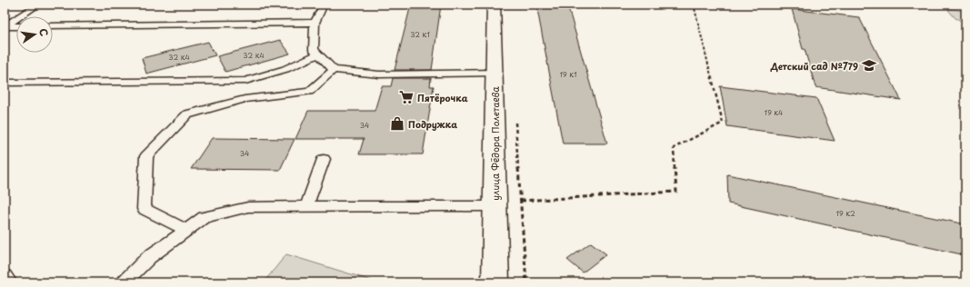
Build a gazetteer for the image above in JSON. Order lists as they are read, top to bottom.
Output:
{
  "streets": {
    "main road": ["улица Фёдора Полетаева"]
  },
  "places": {
    "school or university": ["Детский сад №779"],
    "supermarket": ["Пятёрочка"],
    "shop": ["Подружка"]
  },
  "house_numbers": [
    "32 к1",
    "32 к4",
    "32 к4",
    "19 к1",
    "19 к4",
    "34",
    "34",
    "19 к2"
  ],
  "north": "right"
}
